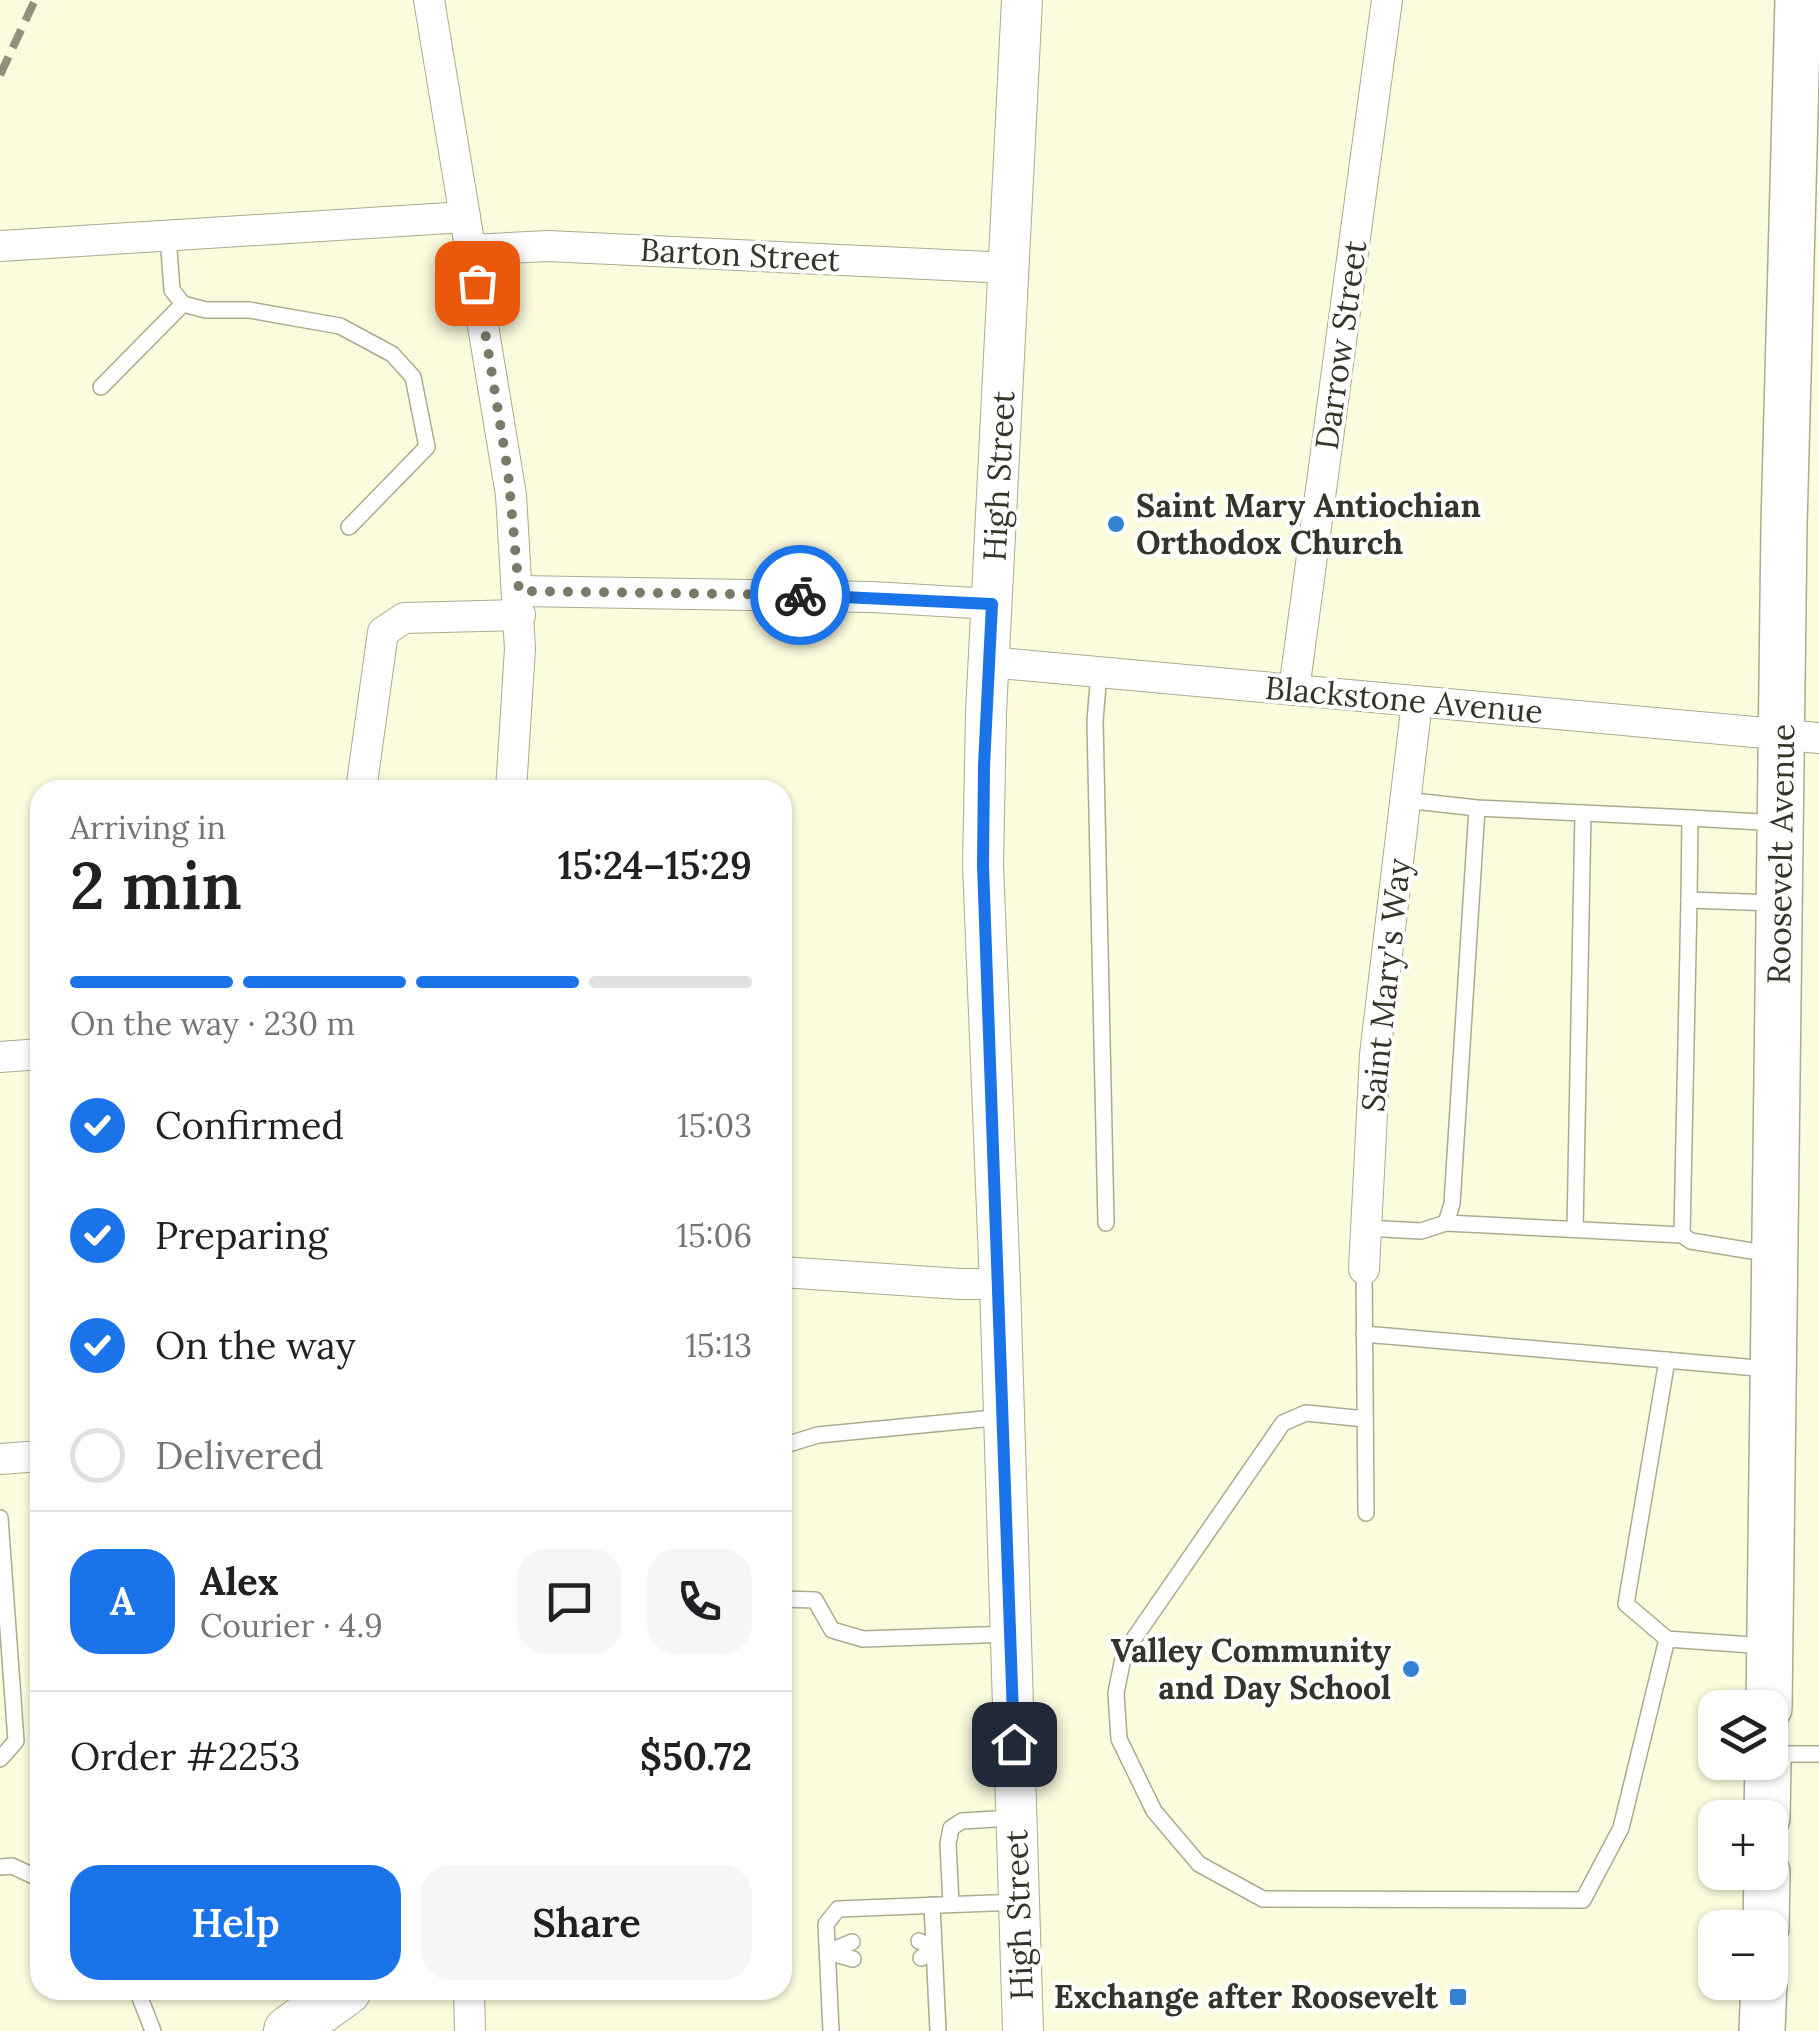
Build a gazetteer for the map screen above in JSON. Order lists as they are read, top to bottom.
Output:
{
  "streets": {
    "main road": ["Roosevelt Avenue"],
    "street": [
      "Barton Street",
      "Darrow Street",
      "High Street",
      "Blackstone Avenue",
      "Saint Mary's Way"
    ]
  },
  "crossings": [
    ["Barton Street", "High Street"],
    ["Darrow Street", "Blackstone Avenue"],
    ["High Street", "Blackstone Avenue"],
    ["Blackstone Avenue", "Roosevelt Avenue"],
    ["Blackstone Avenue", "Saint Mary's Way"]
  ],
  "places": {
    "other": ["Saint Mary Antiochian Orthodox Church", "Valley Community and Day School"],
    "transit": ["Exchange after Roosevelt"]
  },
  "page": {
    "heading": ["2 min", "Arriving in", "15:24–15:29"],
    "panel": [
      "Alex",
      "Courier · 4.9",
      "Order #2253",
      "$50.72"
    ],
    "bar": "On the way · 230 m",
    "list": [
      ["Confirmed", "15:03"],
      ["Preparing", "15:06"],
      ["On the way", "15:13"],
      "Delivered"
    ],
    "round": "A",
    "map_buttons": ["+", "−"],
    "buttons": ["Help", "Share"]
  }
}
